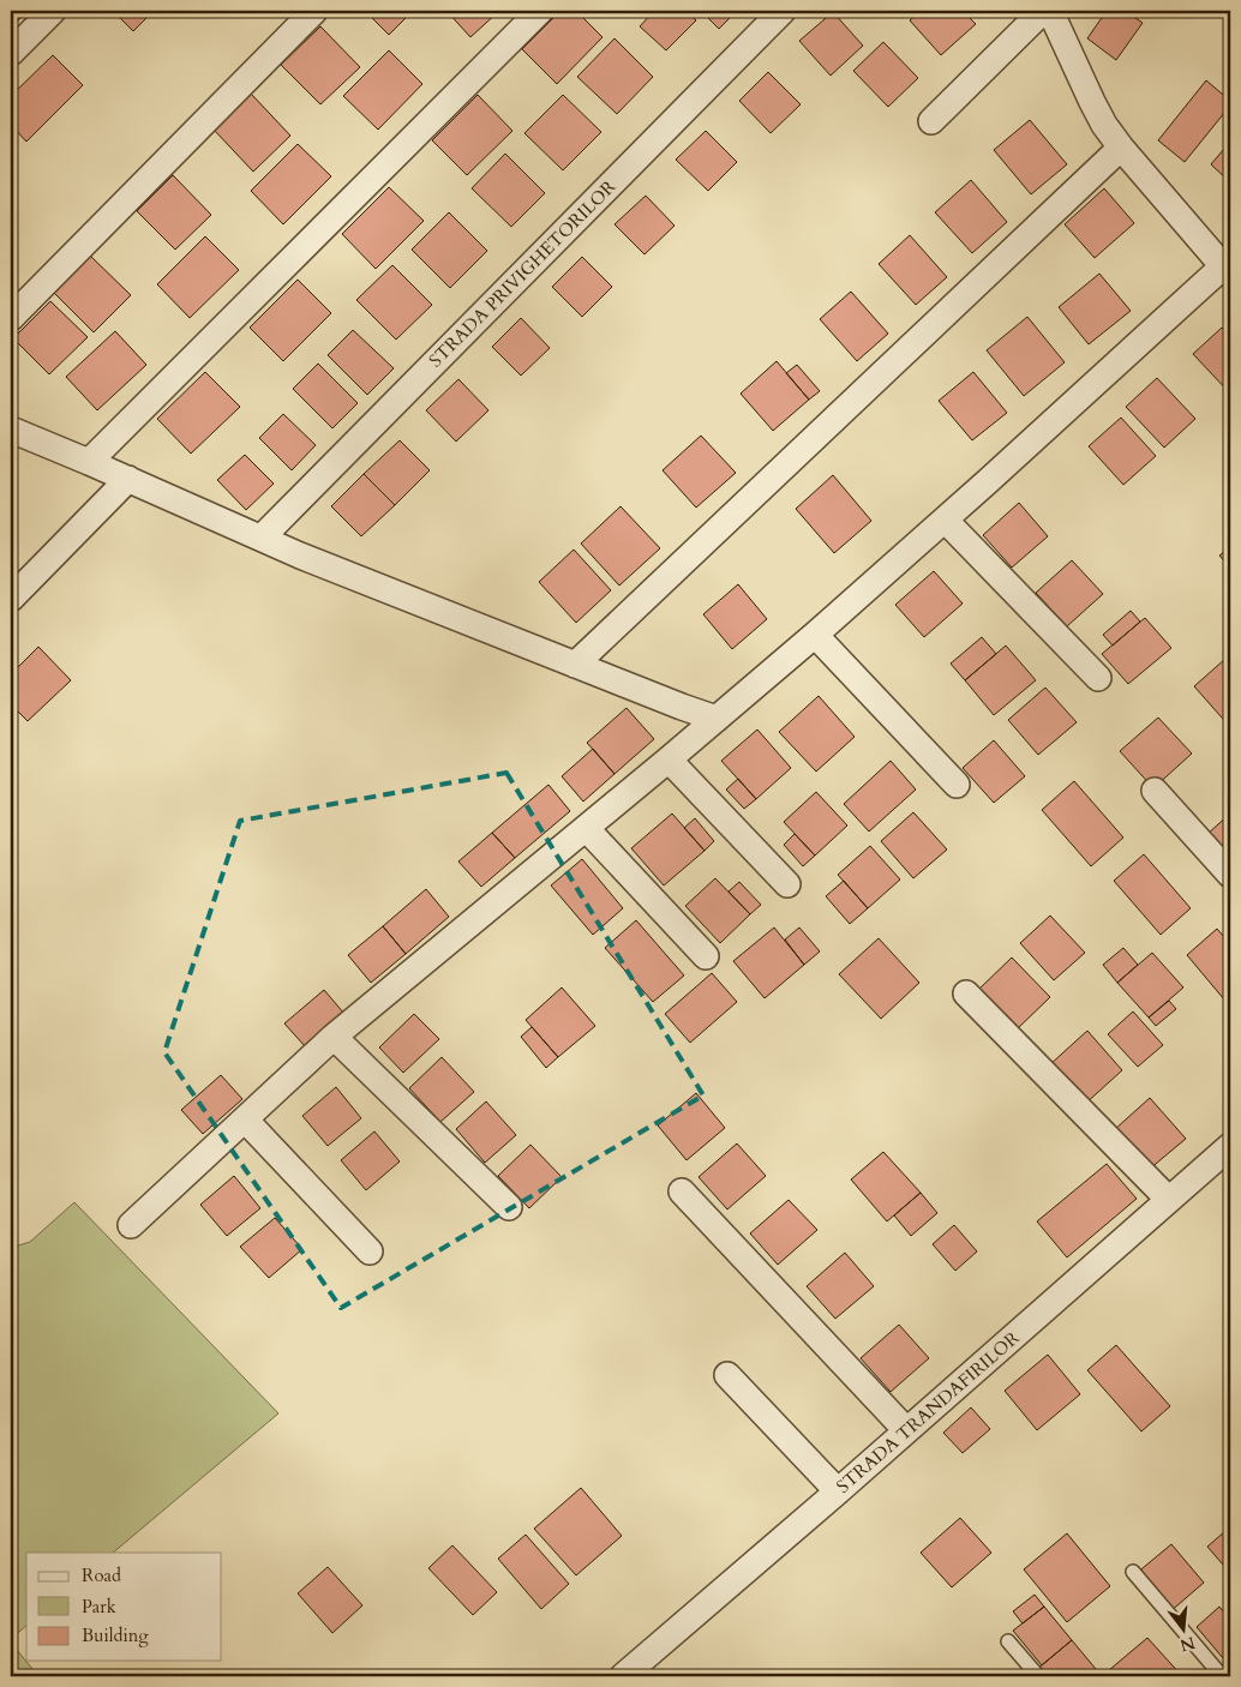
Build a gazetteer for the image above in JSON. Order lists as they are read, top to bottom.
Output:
{
  "streets": {
    "street": ["STRADA PRIVIGHETORILOR", "STRADA TRANDAFIRILOR"]
  },
  "legend": ["Road", "Park", "Building"],
  "north": "bottom"
}
